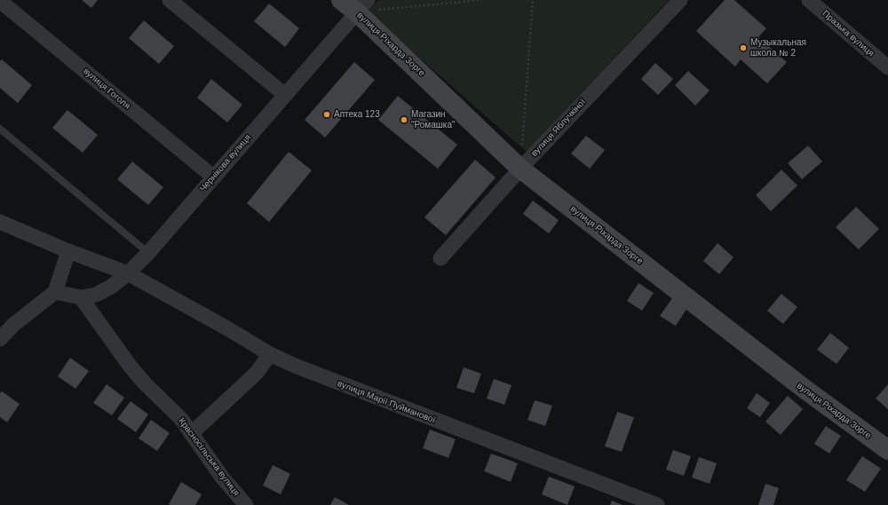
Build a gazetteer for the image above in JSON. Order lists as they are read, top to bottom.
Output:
{
  "streets": {
    "street": [
      "Празька вулиця",
      "вулиця Ріхарда Зорге",
      "вулиця Гоголя",
      "вулиця Яблучкіної",
      "Чернікова вулиця",
      "вулиця Марії Пуйманової",
      "Красносільська вулиця"
    ]
  },
  "crossings": [
    ["вулиця Ріхарда Зорге", "вулиця Яблучкіної"],
    ["вулиця Ріхарда Зорге", "Чернікова вулиця"],
    ["вулиця Гоголя", "Чернікова вулиця"],
    ["Чернікова вулиця", "вулиця Марії Пуйманової"],
    ["Чернікова вулиця", "Красносільська вулиця"]
  ],
  "places": ["Музыкальная школа № 2", "Аптека 123", "Магазин \"Ромашка\""]
}
